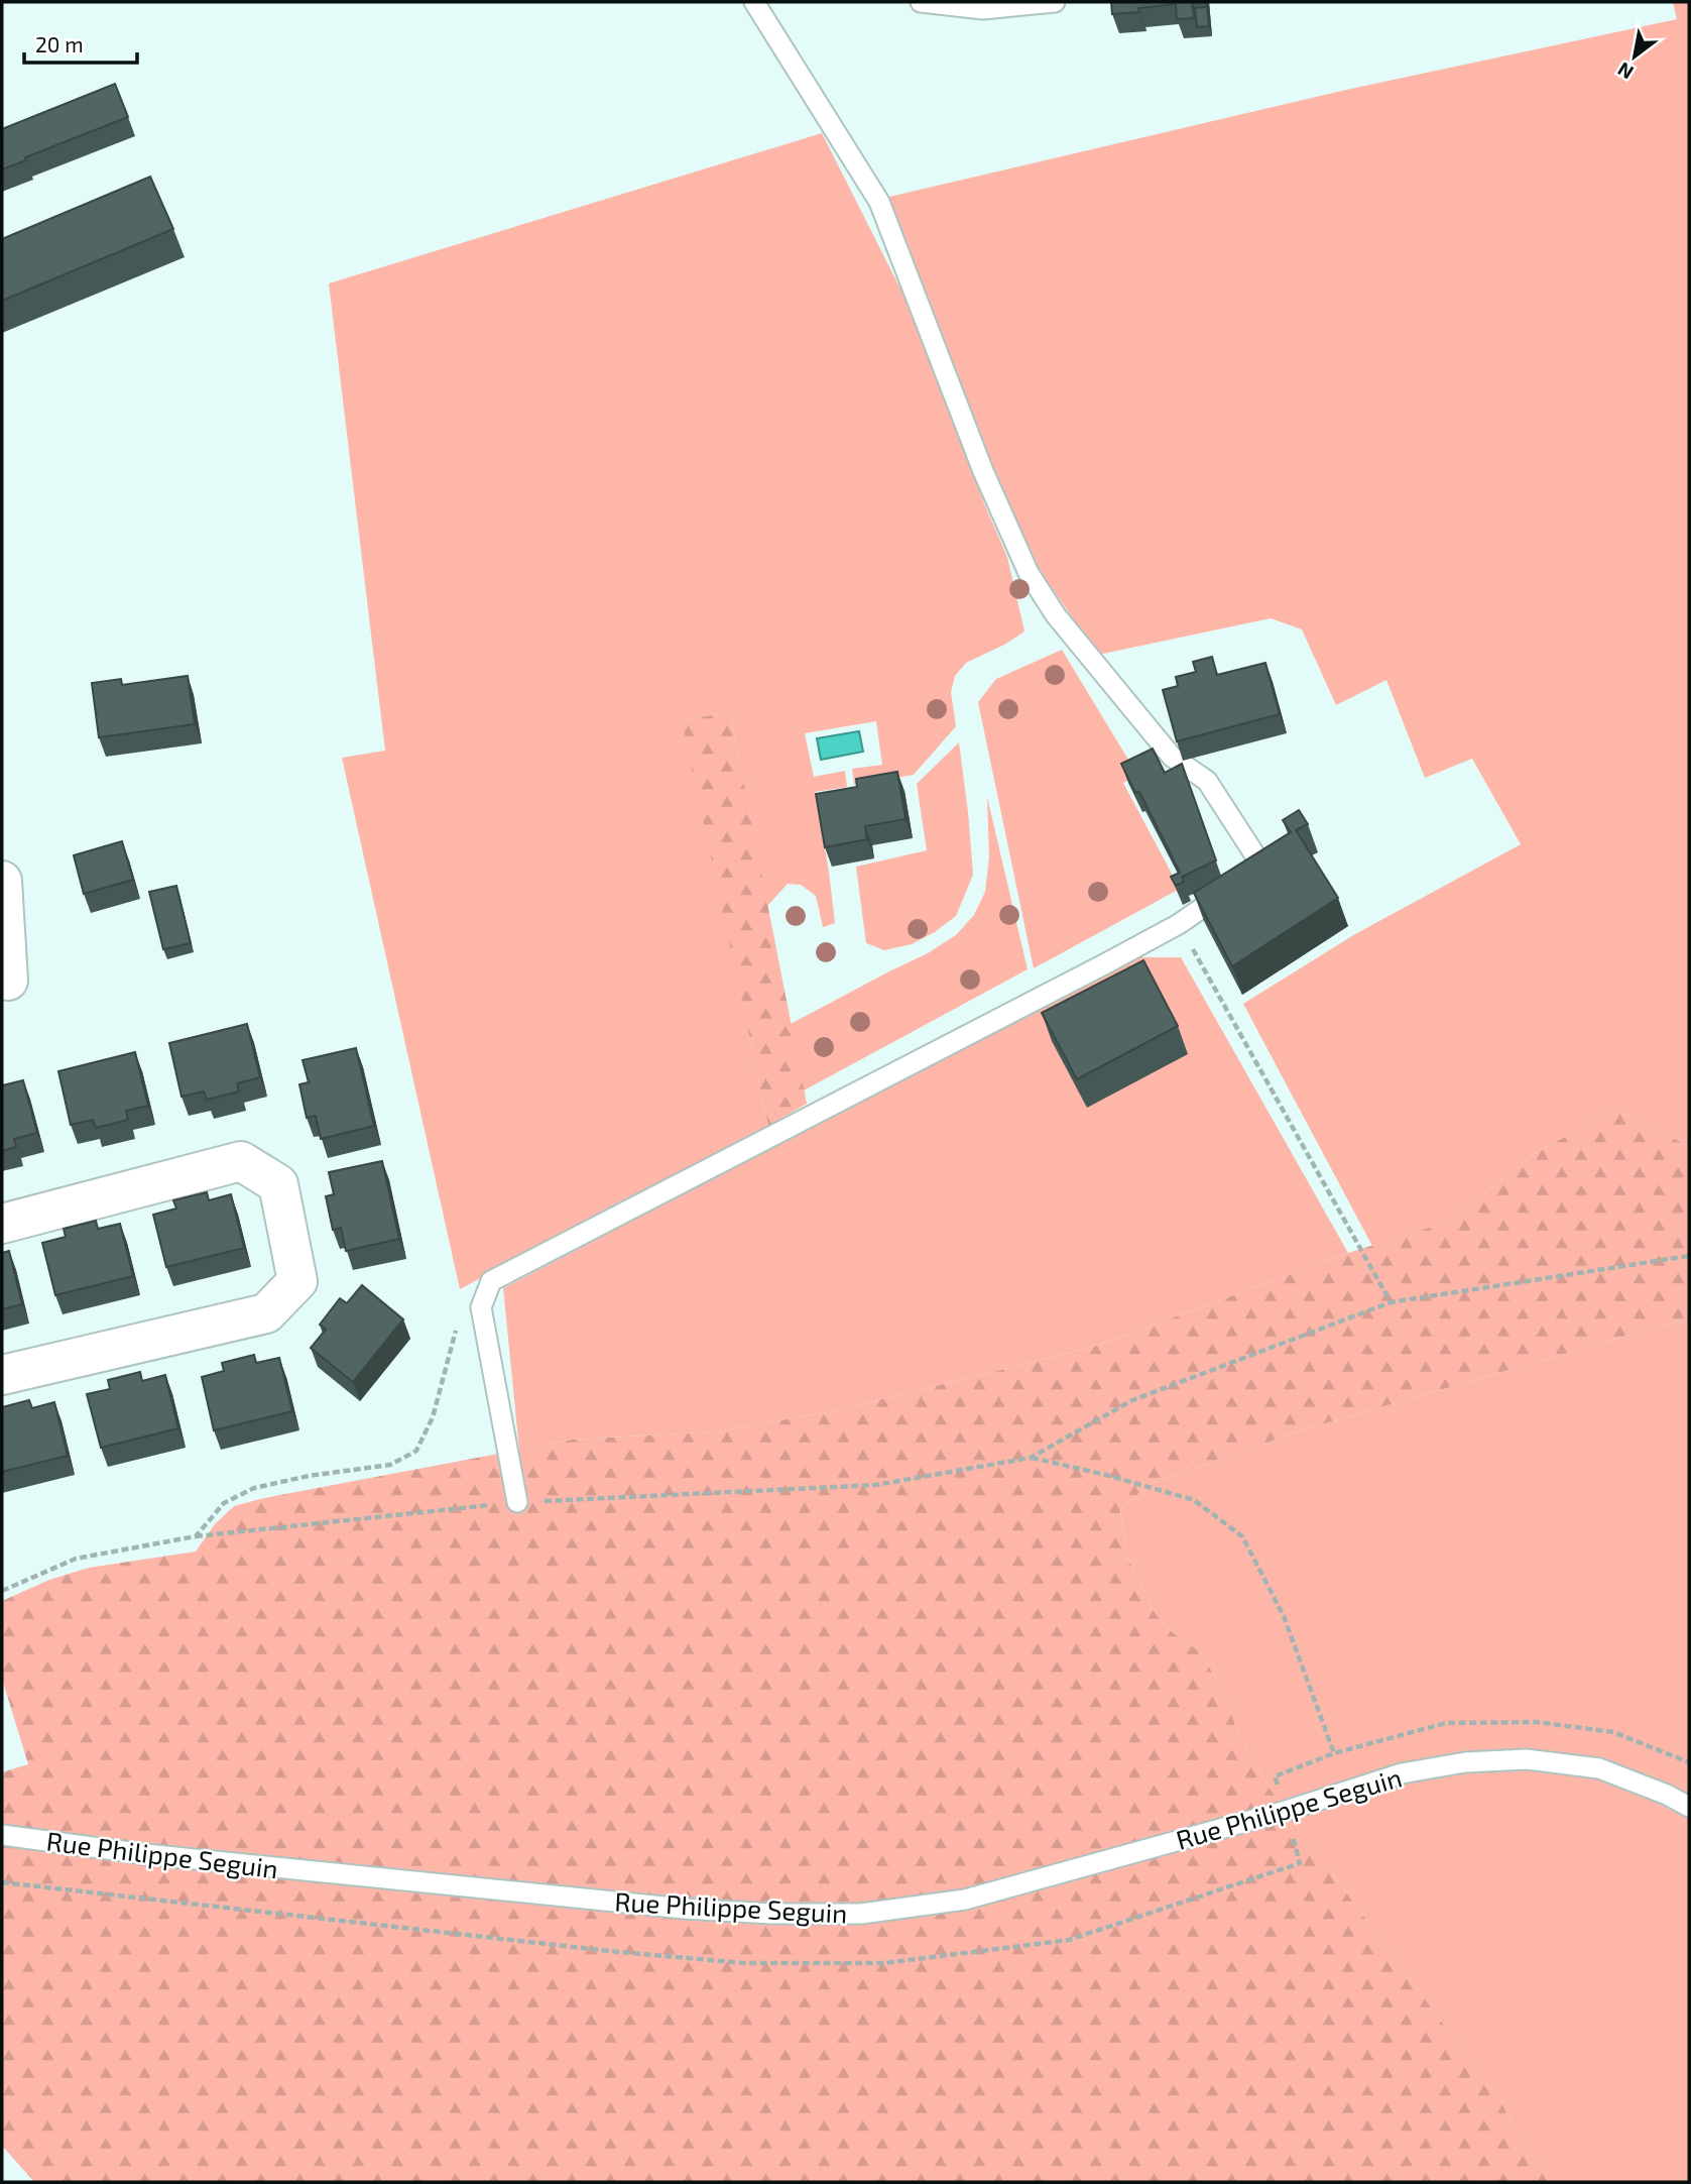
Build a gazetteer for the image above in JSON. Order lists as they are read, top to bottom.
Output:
{
  "streets": {
    "lane": ["Rue Philippe Seguin"]
  },
  "scale_bar": "20 m",
  "north": "bottom left"
}
